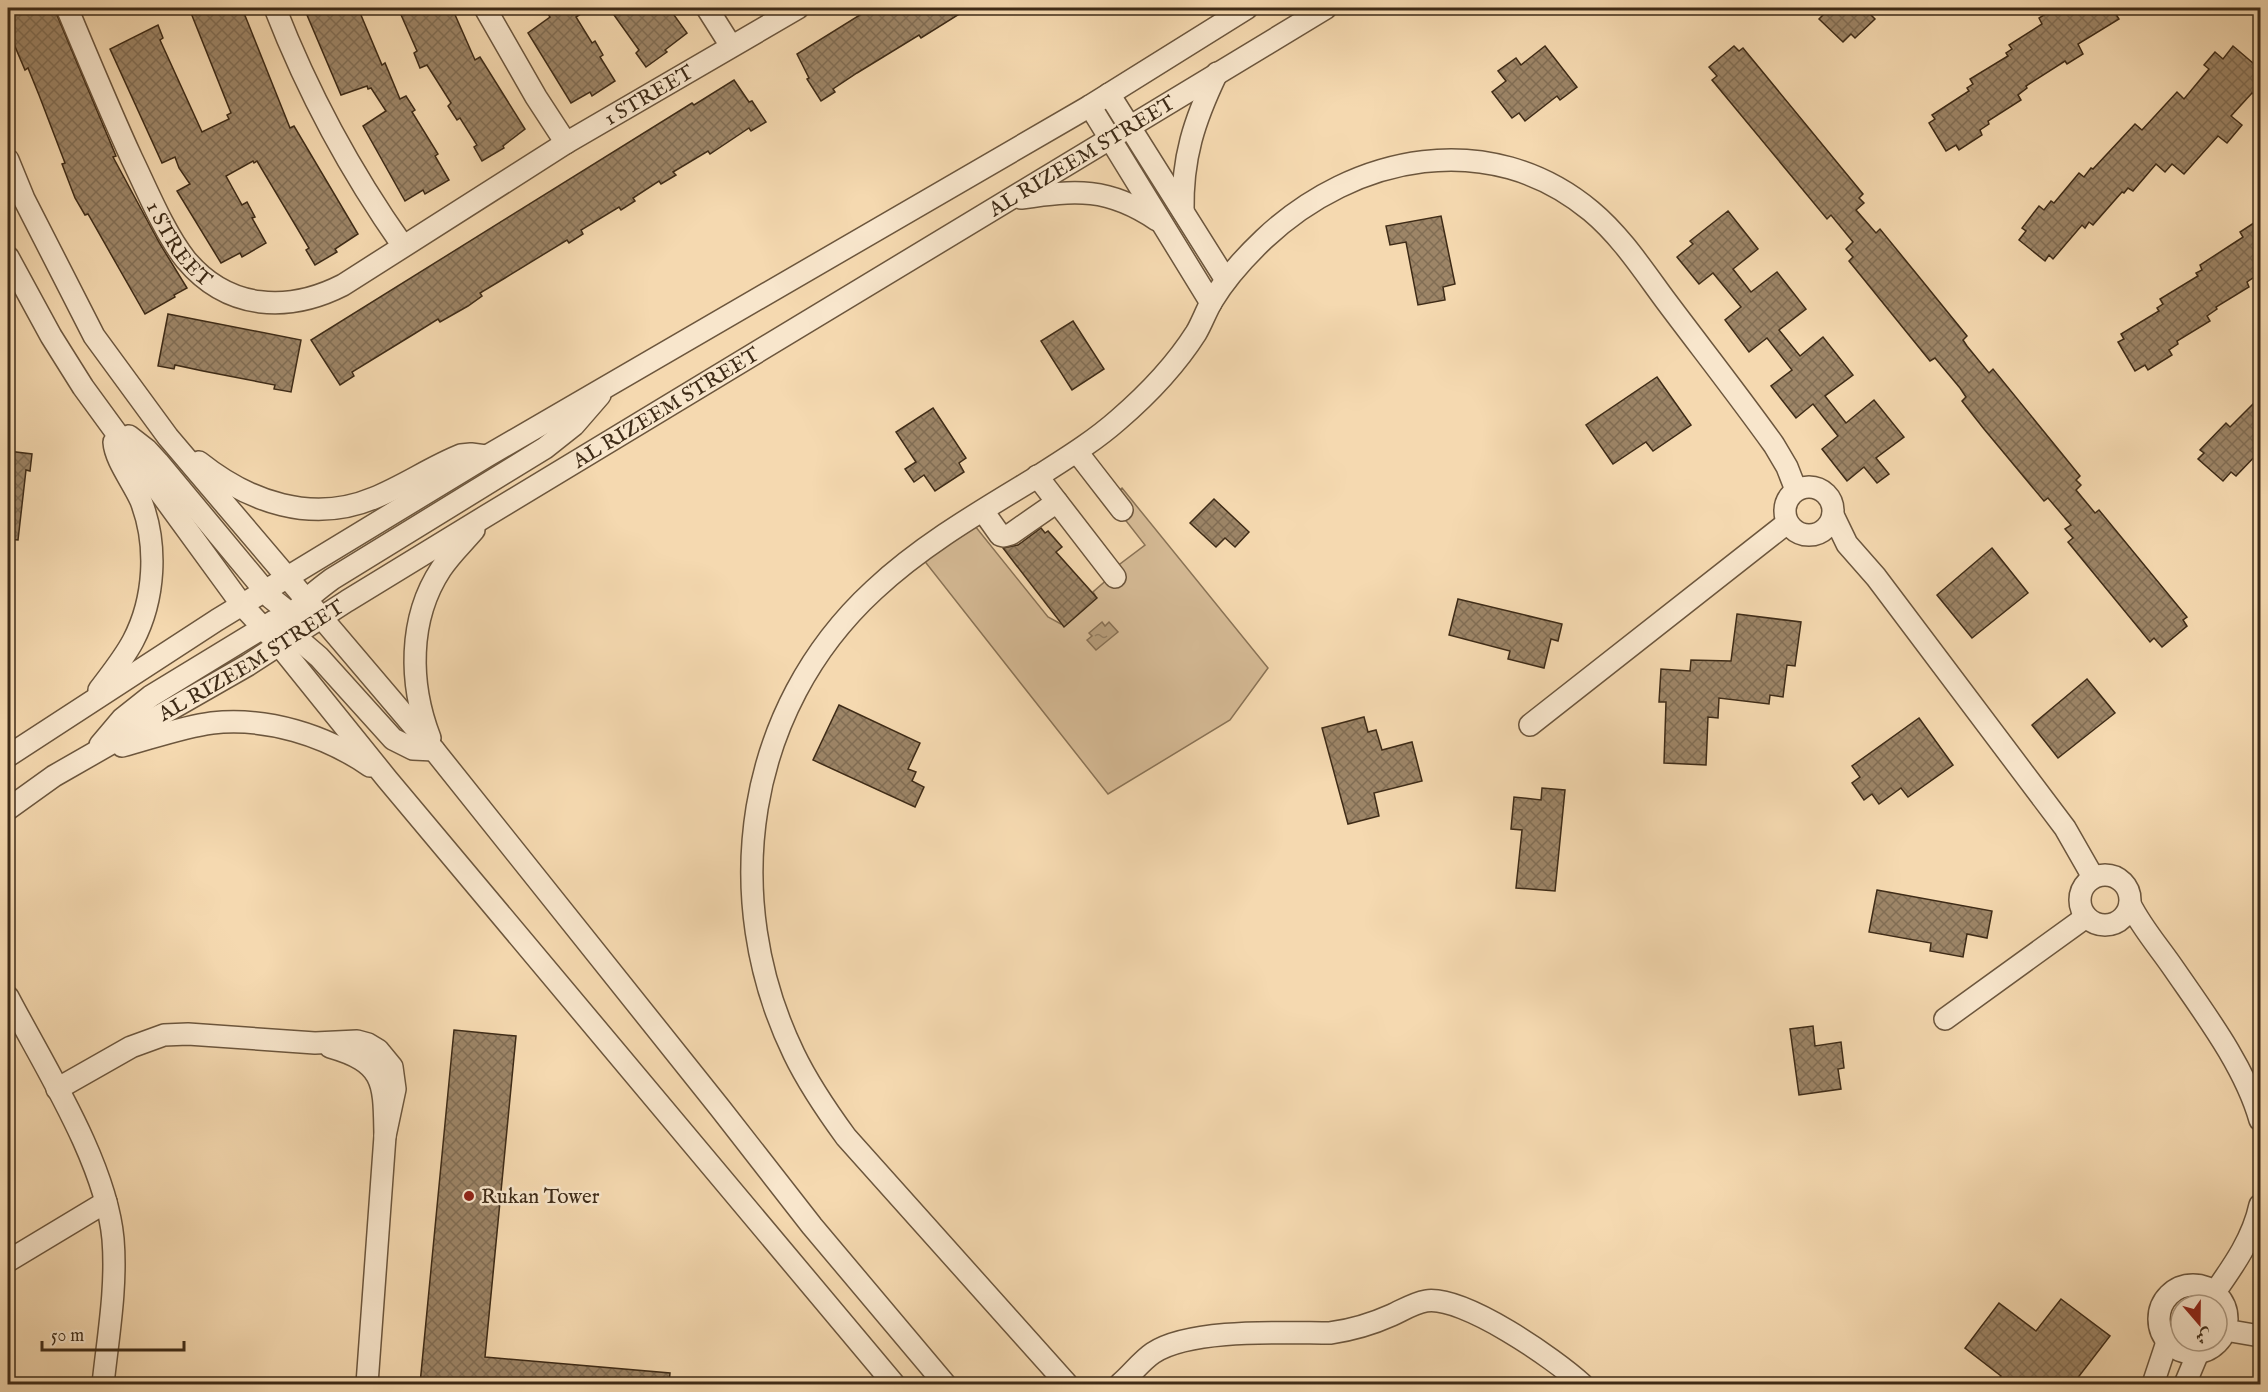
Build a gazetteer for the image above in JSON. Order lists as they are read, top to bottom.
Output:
{
  "streets": {
    "street": ["1 STREET", "AL RIZEEM STREET"]
  },
  "places": ["Rukan Tower"],
  "scale_bar": "50 m",
  "north": "bottom"
}
